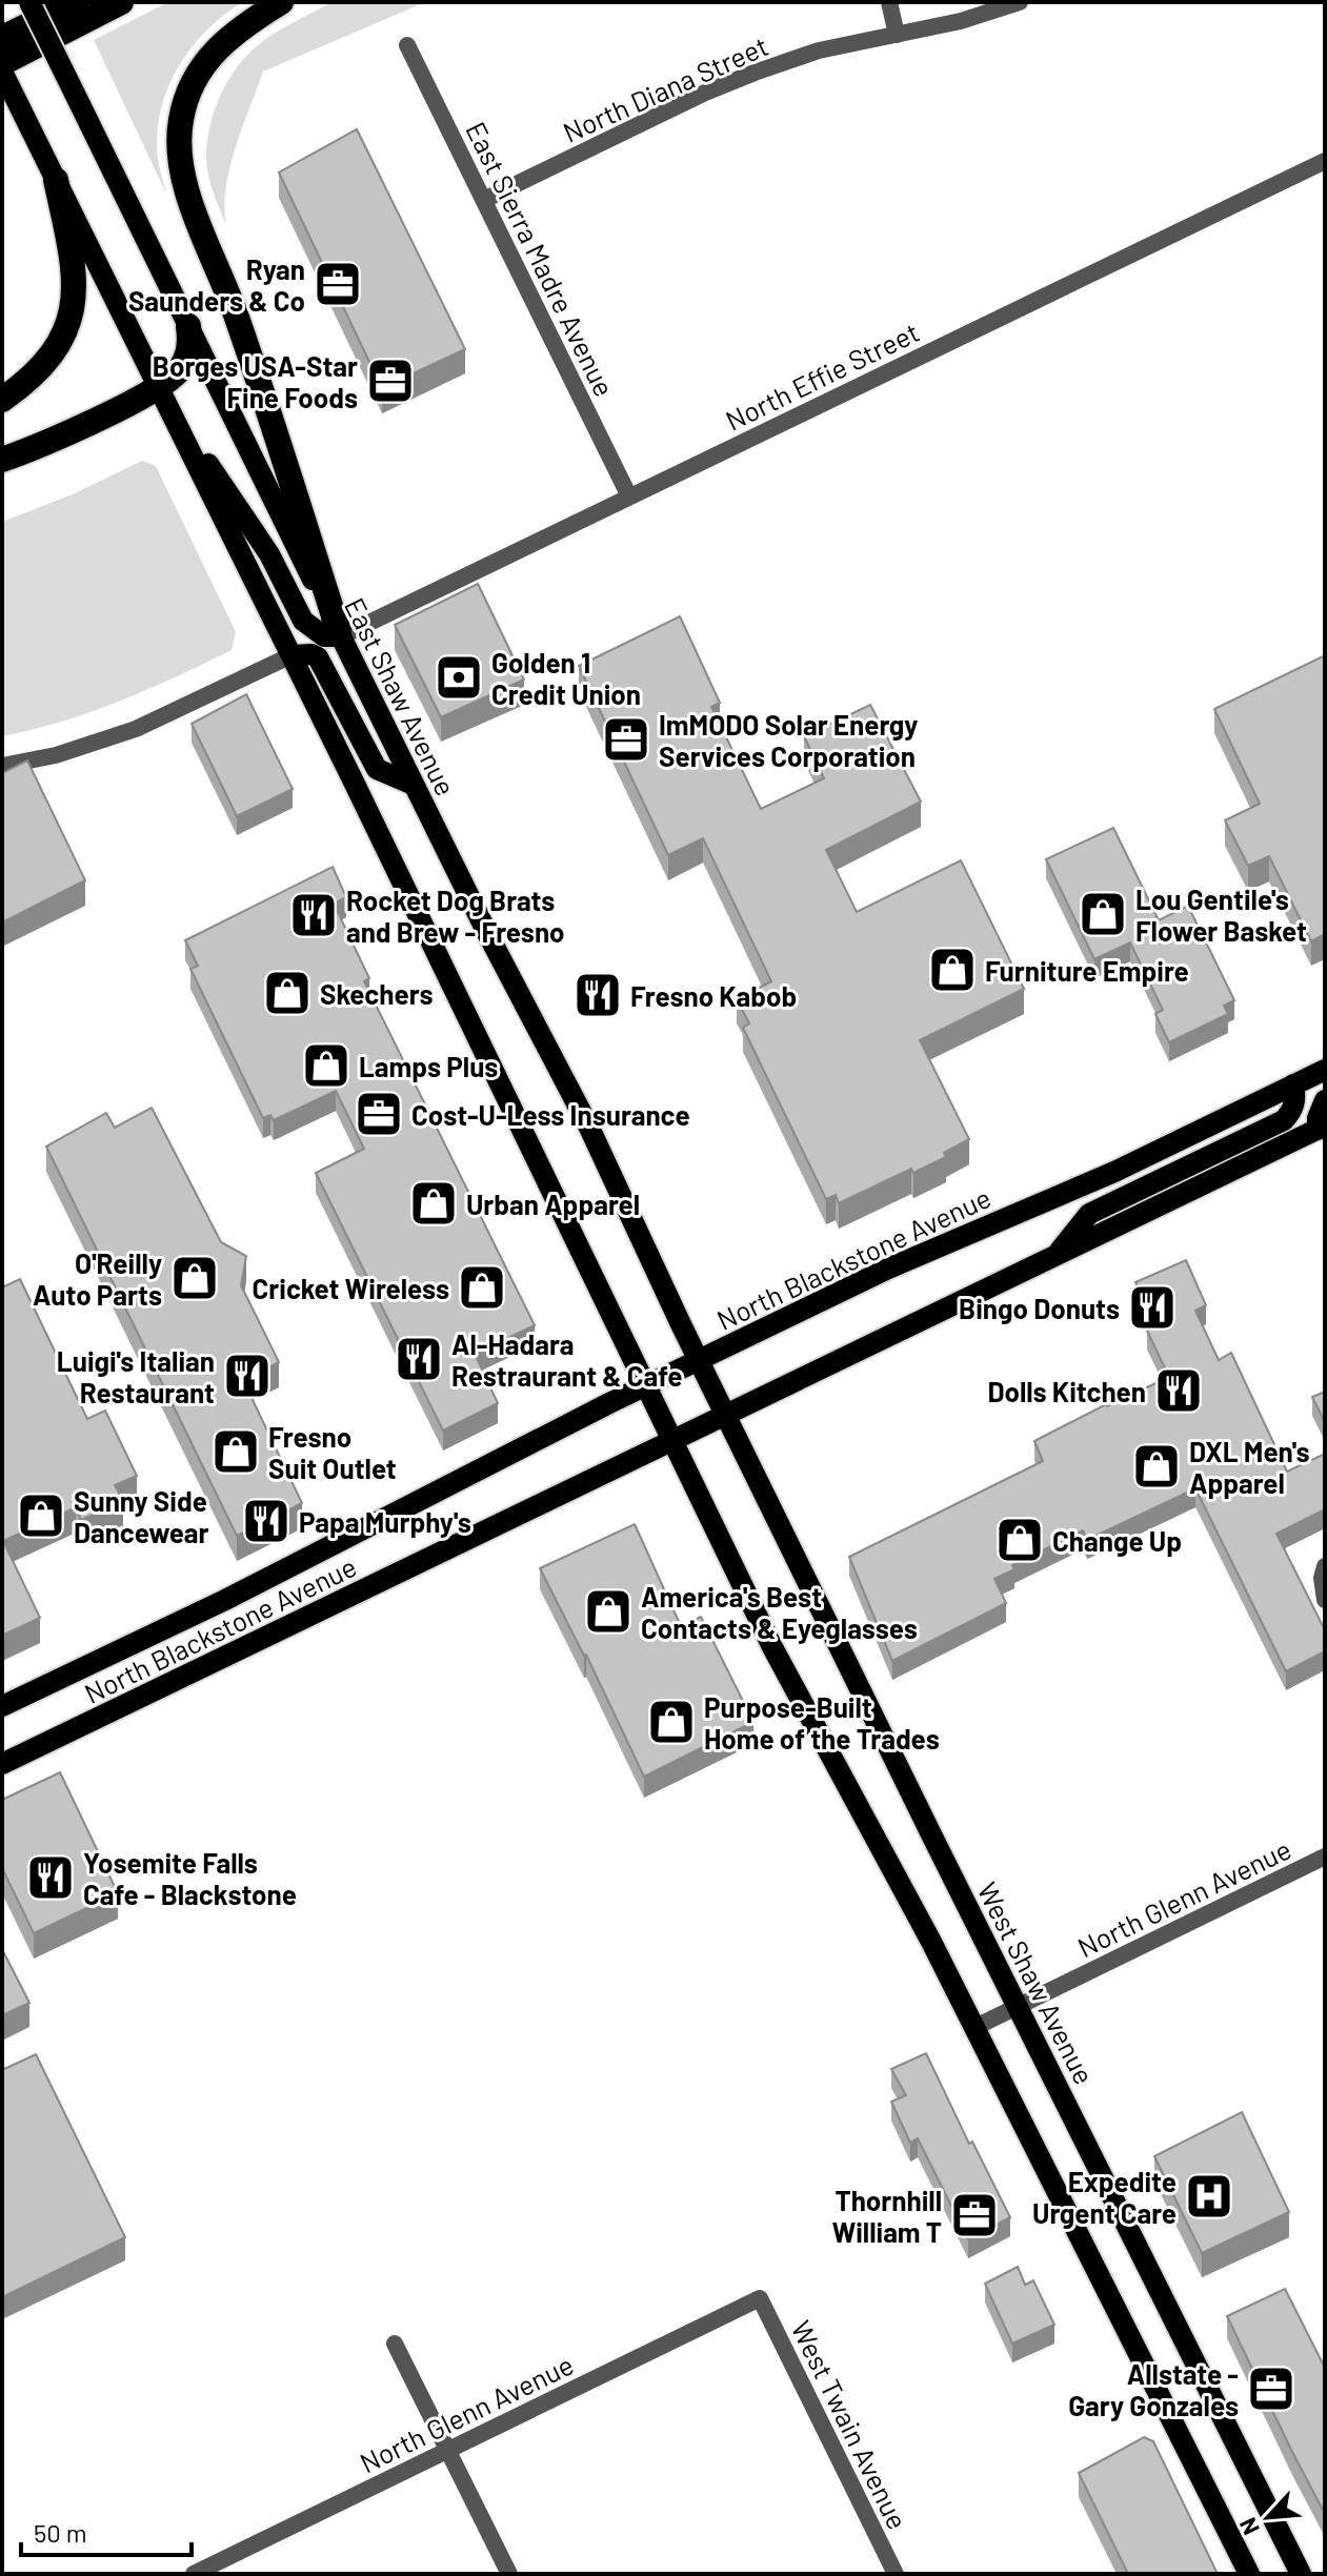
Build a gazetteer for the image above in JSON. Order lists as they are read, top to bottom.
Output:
{
  "streets": {
    "main road": ["East Shaw Avenue", "North Blackstone Avenue", "West Shaw Avenue"],
    "street": [
      "North Diana Street",
      "East Sierra Madre Avenue",
      "North Effie Street",
      "North Glenn Avenue",
      "West Twain Avenue"
    ]
  },
  "crossings": [
    ["North Diana Street", "East Sierra Madre Avenue"],
    ["East Sierra Madre Avenue", "North Effie Street"],
    ["North Effie Street", "East Shaw Avenue"],
    ["East Shaw Avenue", "North Blackstone Avenue"],
    ["East Shaw Avenue", "West Shaw Avenue"],
    ["North Blackstone Avenue", "West Shaw Avenue"],
    ["North Glenn Avenue", "West Shaw Avenue"],
    ["North Glenn Avenue", "West Twain Avenue"]
  ],
  "places": {
    "office": [
      "Ryan Saunders & Co",
      "Borges USA-Star Fine Foods",
      "ImMODO Solar Energy Services Corporation",
      "Cost-U-Less Insurance",
      "Thornhill William T",
      "Allstate - Gary Gonzales"
    ],
    "bank": ["Golden 1 Credit Union"],
    "shop": [
      "Lou Gentile's Flower Basket",
      "Furniture Empire",
      "Skechers",
      "Lamps Plus",
      "Urban Apparel",
      "O'Reilly Auto Parts",
      "Cricket Wireless",
      "Fresno Suit Outlet",
      "DXL Men's Apparel",
      "Sunny Side Dancewear",
      "Change Up",
      "America's Best Contacts & Eyeglasses",
      "Purpose-Built Home of the Trades"
    ],
    "restaurant": [
      "Rocket Dog Brats and Brew - Fresno",
      "Fresno Kabob",
      "Bingo Donuts",
      "Al-Hadara Restraurant & Cafe",
      "Luigi's Italian Restaurant",
      "Dolls Kitchen",
      "Papa Murphy's",
      "Yosemite Falls Cafe - Blackstone"
    ],
    "hospital": ["Expedite Urgent Care"]
  },
  "scale_bar": "50 m",
  "north": "bottom left"
}
